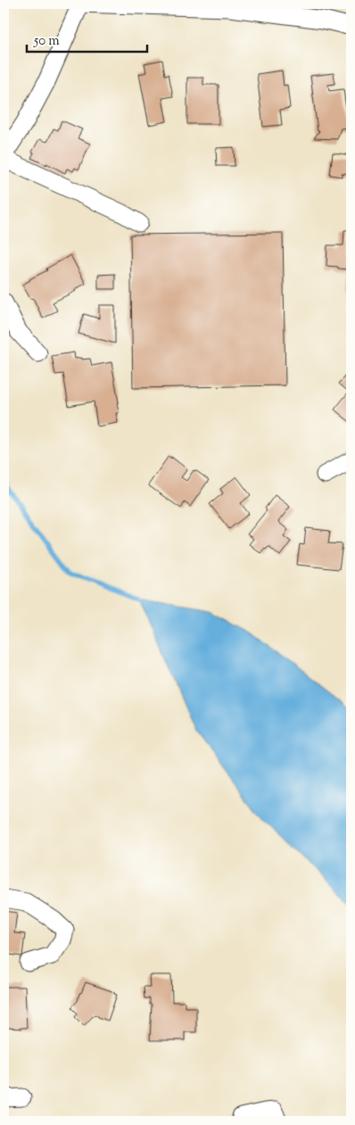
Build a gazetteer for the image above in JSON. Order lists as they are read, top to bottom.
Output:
{
  "scale_bar": "50 m"
}
